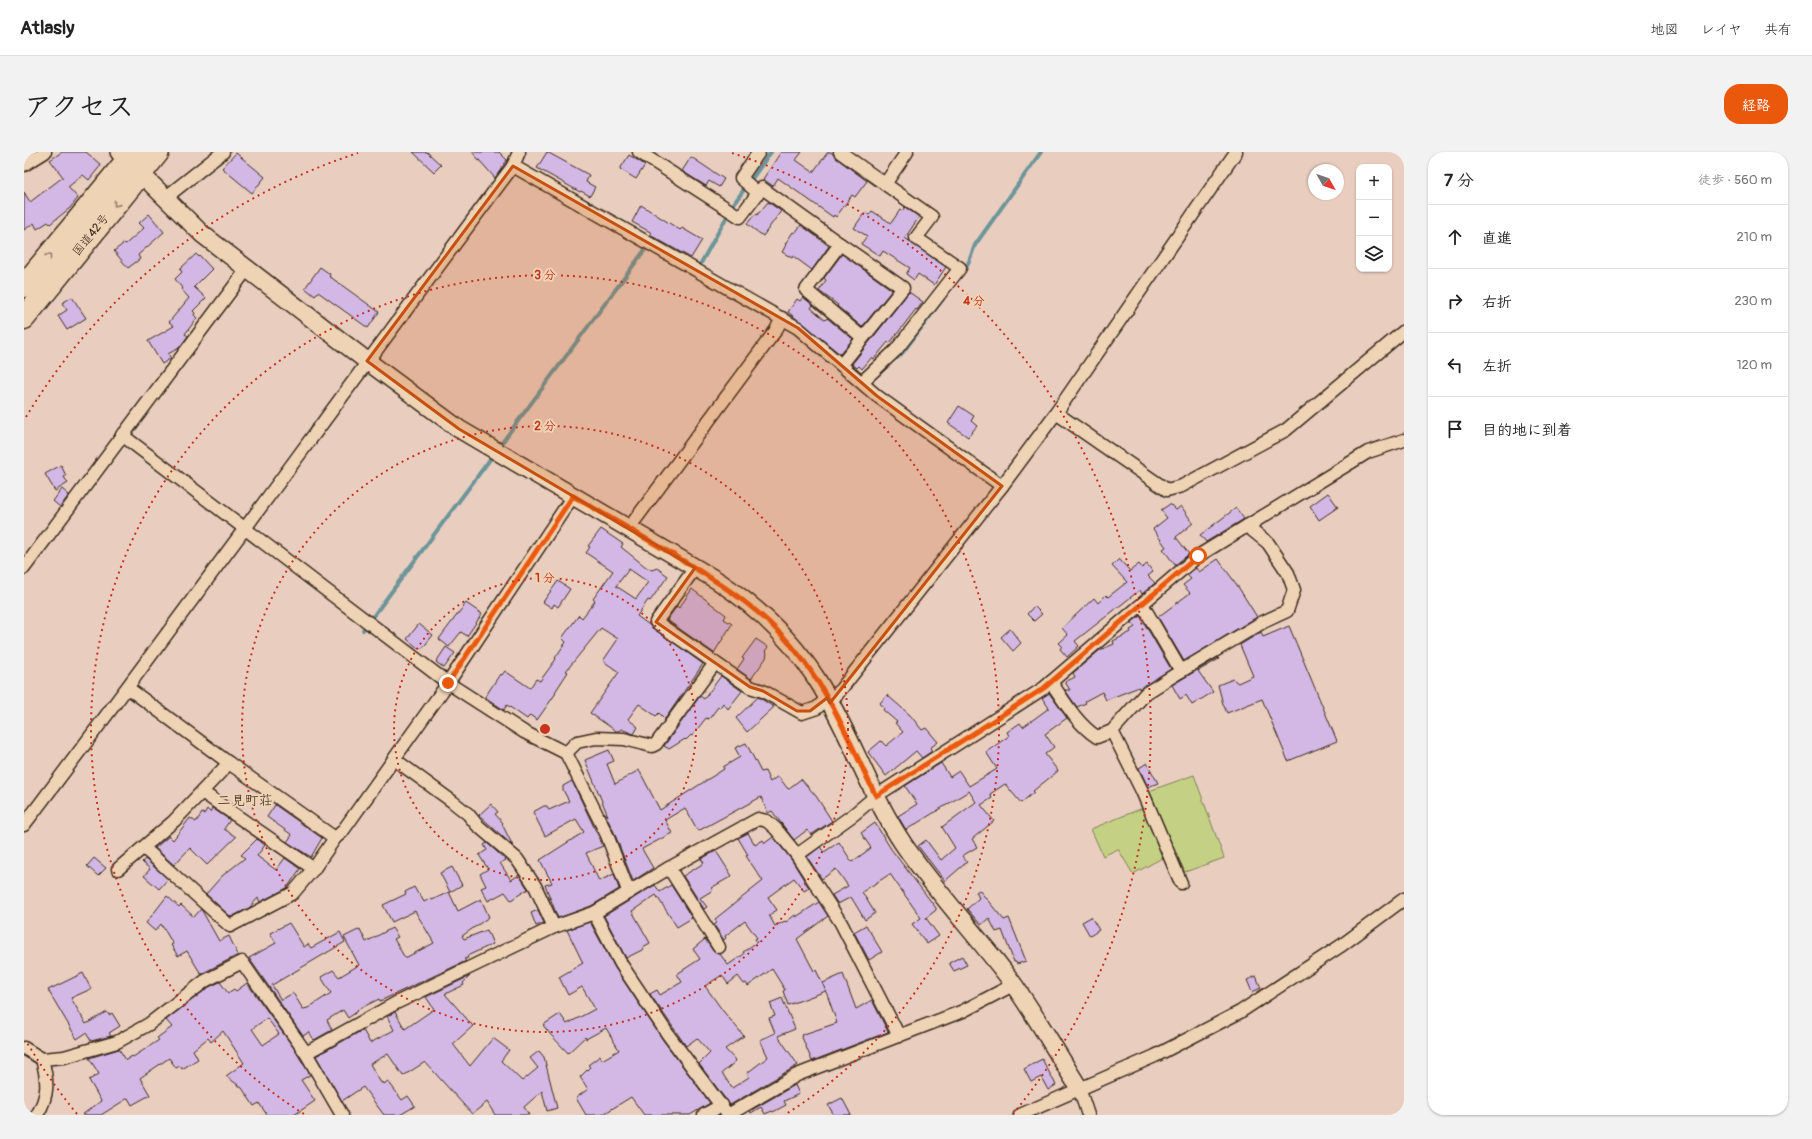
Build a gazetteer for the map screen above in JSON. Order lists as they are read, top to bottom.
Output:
{
  "streets": {
    "highway": ["国道42号"]
  },
  "districts": ["二見町荘"],
  "north": "bottom right",
  "page": {
    "header": "Atlasly",
    "nav": ["地図", "レイヤ", "共有"],
    "title": "アクセス",
    "buttons": "経路",
    "heading": ["7 分", "徒歩 · 560 m"],
    "map_buttons": ["+", "−"],
    "list": [
      ["直進", "210 m"],
      ["右折", "230 m"],
      ["左折", "120 m"],
      "目的地に到着"
    ]
  },
  "rings": [
    "3 分",
    "4 分",
    "2 分",
    "1 分"
  ]
}
